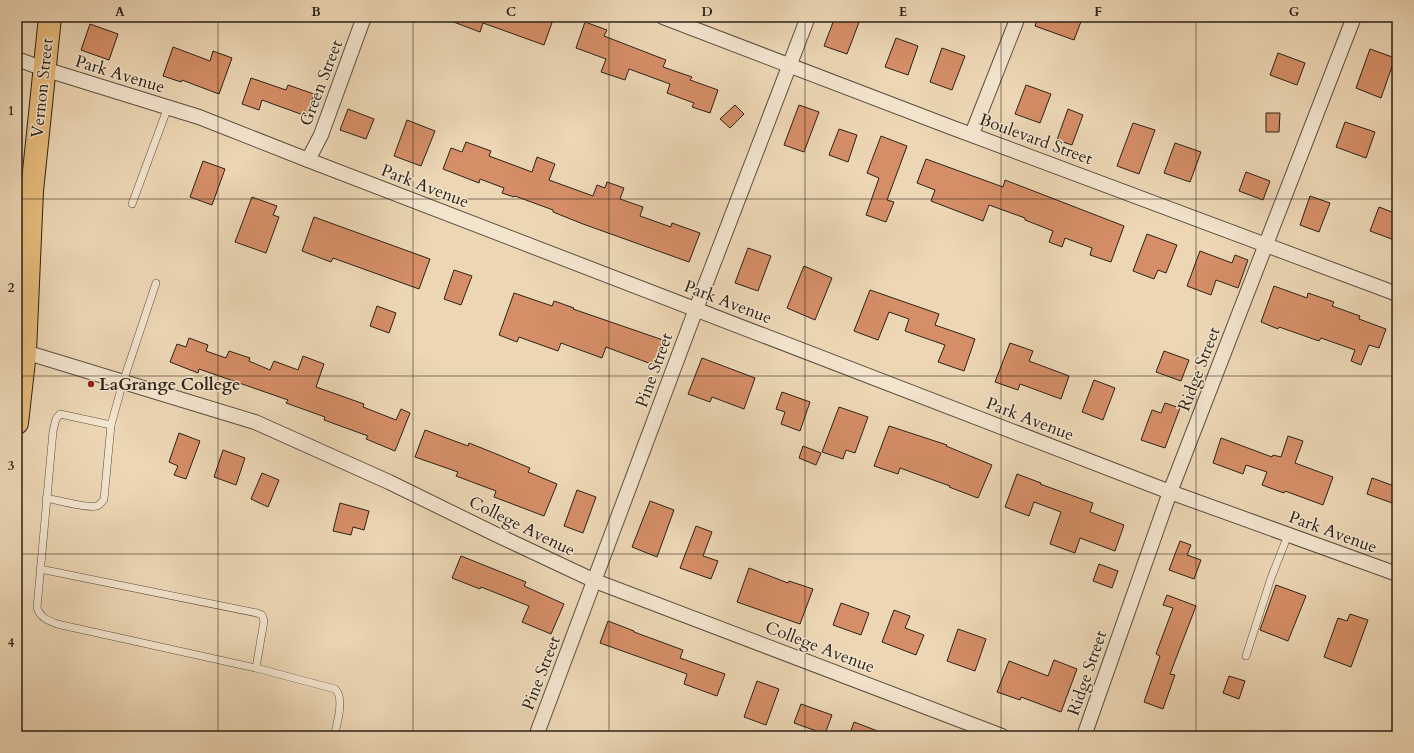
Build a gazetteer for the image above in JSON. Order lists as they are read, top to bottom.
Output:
{
  "streets": {
    "main road": ["Vernon Street"],
    "street": [
      "Park Avenue",
      "Green Street",
      "Boulevard Street",
      "Ridge Street",
      "Pine Street",
      "College Avenue"
    ]
  },
  "crossings": [
    ["Park Avenue", "Green Street"],
    ["Park Avenue", "Vernon Street"],
    ["Park Avenue", "Ridge Street"],
    ["Park Avenue", "Pine Street"],
    ["Vernon Street", "College Avenue"],
    ["Boulevard Street", "Ridge Street"],
    ["Boulevard Street", "Pine Street"],
    ["Pine Street", "College Avenue"]
  ],
  "places": ["LaGrange College"],
  "grid": {
    "columns": [
      "A",
      "B",
      "C",
      "D",
      "E",
      "F",
      "G"
    ],
    "rows": [
      "1",
      "2",
      "3",
      "4"
    ]
  }
}
